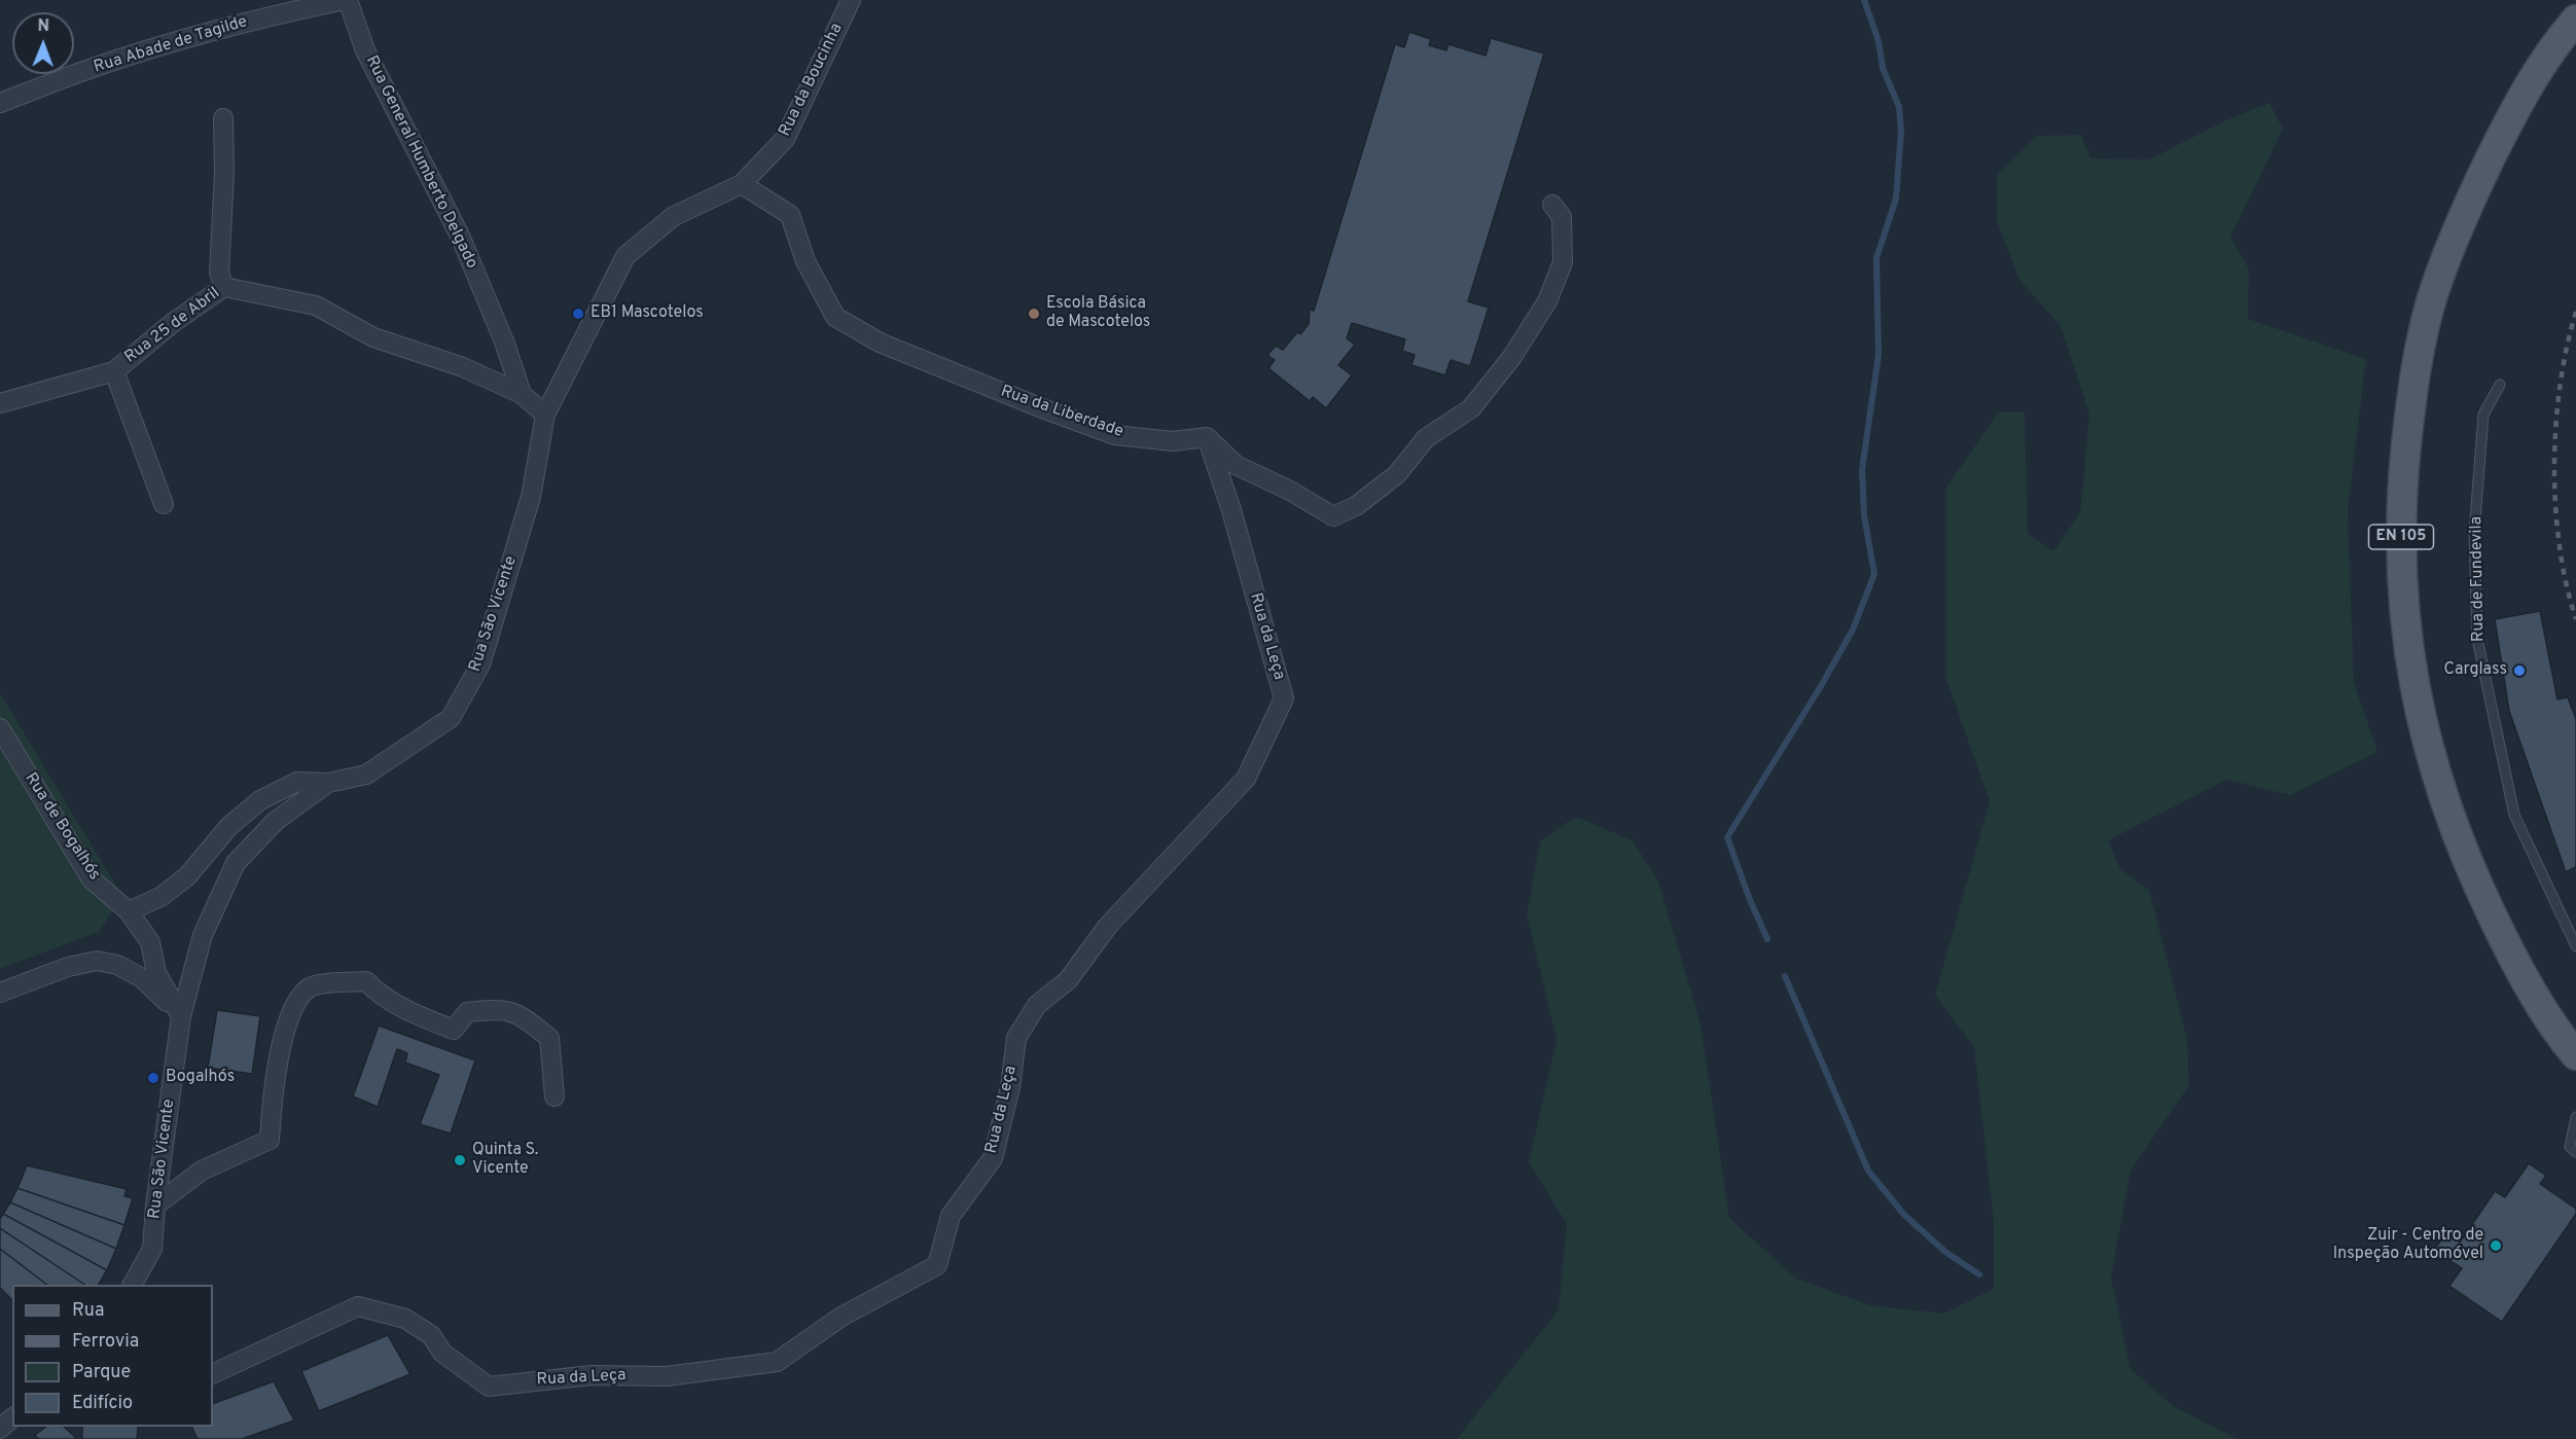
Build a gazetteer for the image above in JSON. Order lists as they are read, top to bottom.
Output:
{
  "streets": {
    "main road": ["EN 105"],
    "street": [
      "Rua Abade de Tagilde",
      "Rua da Boucinha",
      "Rua General Humberto Delgado",
      "Rua 25 de Abril",
      "Rua da Liberdade",
      "Rua São Vicente",
      "Rua da Leça",
      "Rua de Bogalhós"
    ],
    "lane": ["Rua de Fundevila"]
  },
  "crossings": [
    ["Rua Abade de Tagilde", "Rua General Humberto Delgado"],
    ["Rua da Boucinha", "Rua da Liberdade"],
    ["Rua da Boucinha", "Rua São Vicente"],
    ["Rua General Humberto Delgado", "Rua 25 de Abril"],
    ["Rua 25 de Abril", "Rua São Vicente"],
    ["Rua da Liberdade", "Rua São Vicente"],
    ["Rua da Liberdade", "Rua da Leça"],
    ["Rua São Vicente", "Rua de Bogalhós"]
  ],
  "places": [
    "EB1 Mascotelos",
    "Escola Básica de Mascotelos",
    "Carglass",
    "Bogalhós",
    "Quinta S. Vicente",
    "Zuir - Centro de Inspeção Automóvel"
  ],
  "legend": [
    "Rua",
    "Ferrovia",
    "Parque",
    "Edifício"
  ],
  "north": "top"
}
